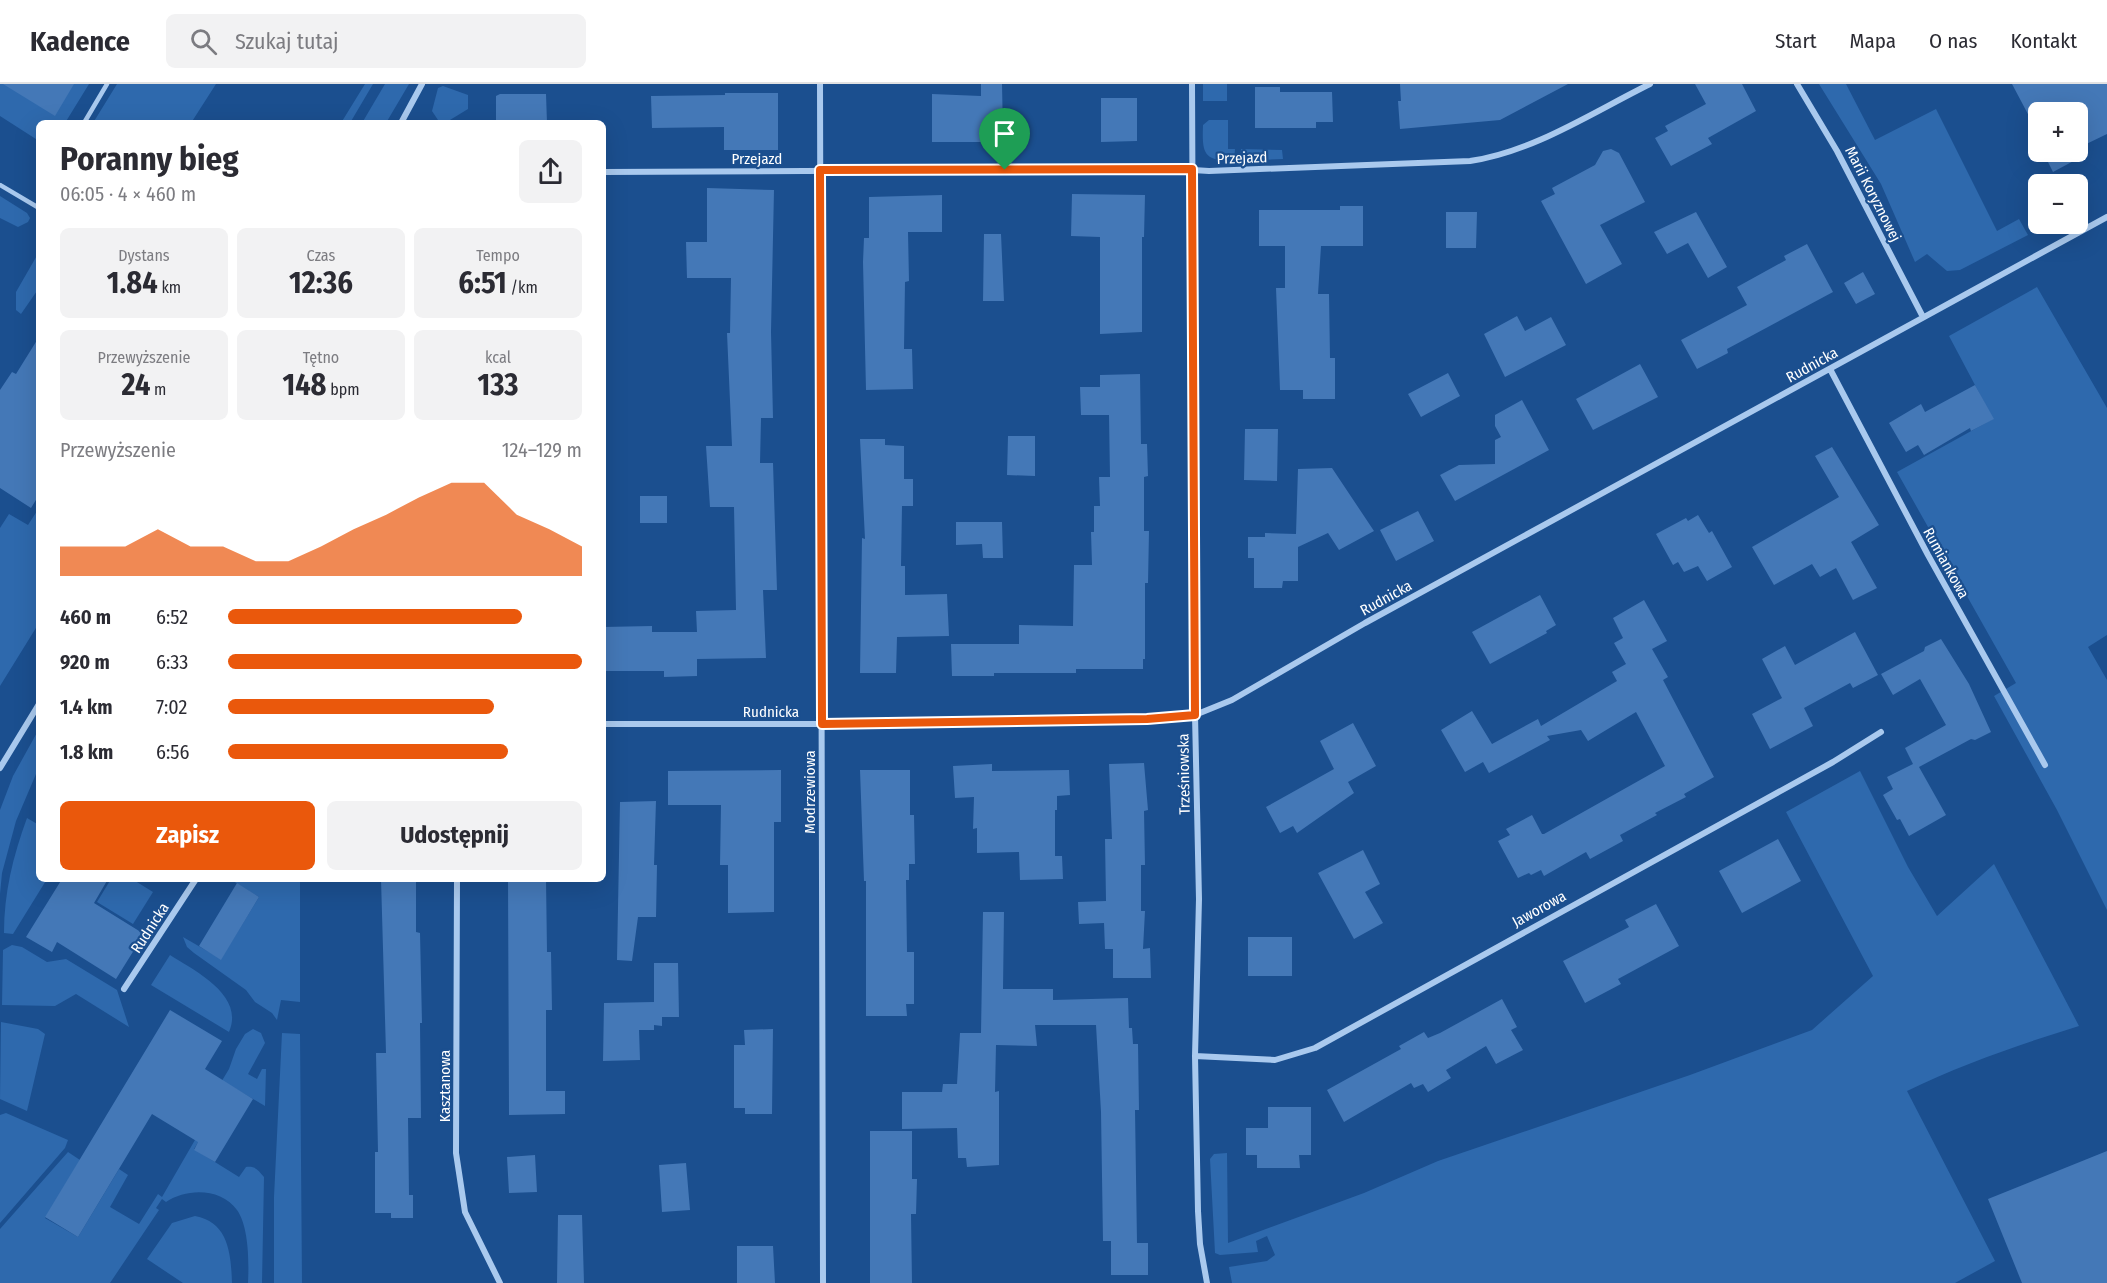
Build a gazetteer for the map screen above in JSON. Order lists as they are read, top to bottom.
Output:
{
  "streets": {
    "street": [
      "Przejazd",
      "Marii Koryznowej",
      "Rudnicka",
      "Rumiankowa",
      "Trześniowska",
      "Modrzewiowa",
      "Jaworowa",
      "Kasztanowa"
    ]
  },
  "crossings": [
    ["Przejazd", "Trześniowska"],
    ["Przejazd", "Modrzewiowa"],
    ["Marii Koryznowej", "Rudnicka"],
    ["Rudnicka", "Rumiankowa"],
    ["Rudnicka", "Trześniowska"],
    ["Rudnicka", "Modrzewiowa"],
    ["Trześniowska", "Jaworowa"]
  ],
  "page": {
    "header": "Kadence",
    "search": "Szukaj tutaj",
    "nav": [
      "Start",
      "Mapa",
      "O nas",
      "Kontakt"
    ],
    "map_buttons": ["+", "−"],
    "heading": ["Poranny bieg", "06:05 · 4 × 460 m"],
    "stats": [
      ["Dystans", "1.84 km"],
      ["Czas", "12:36"],
      ["Tempo", "6:51 /km"],
      ["Przewyższenie", "24 m"],
      ["Tętno", "148 bpm"],
      ["kcal", "133"]
    ],
    "chart": ["Przewyższenie", "124–129 m"],
    "list": [
      {
        "name": "460 m",
        "note": "6:52"
      },
      {
        "name": "920 m",
        "note": "6:33"
      },
      {
        "name": "1.4 km",
        "note": "7:02"
      },
      {
        "name": "1.8 km",
        "note": "6:56"
      }
    ],
    "buttons": ["Zapisz", "Udostępnij"]
  }
}
